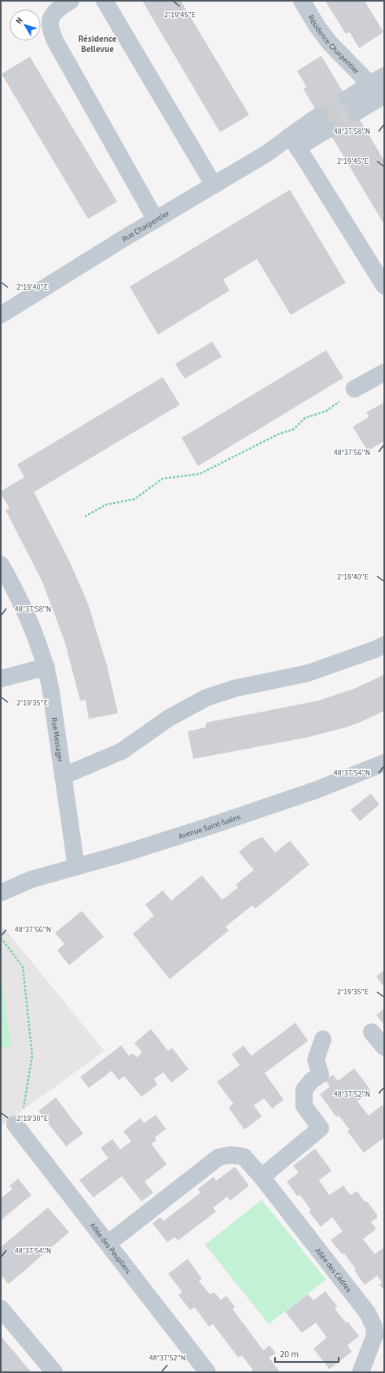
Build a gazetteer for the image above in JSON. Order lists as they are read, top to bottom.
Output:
{
  "streets": {
    "street": [
      "Résidence Charpentier",
      "Rue Charpentier",
      "Rue Messager",
      "Avenue Saint-Saëns",
      "Allée des Peupliers",
      "Allée des Cèdres"
    ]
  },
  "crossings": [
    ["Rue Messager", "Avenue Saint-Saëns"],
    ["Allée des Peupliers", "Allée des Cèdres"]
  ],
  "districts": ["Résidence Bellevue"],
  "scale_bar": "20 m",
  "north": "top left",
  "coordinates": [
    "2°19'45\"E",
    "48°37'58\"N",
    "2°19'40\"E",
    "48°37'56\"N",
    "2°19'35\"E",
    "48°37'54\"N",
    "48°37'52\"N",
    "2°19'30\"E"
  ]
}
